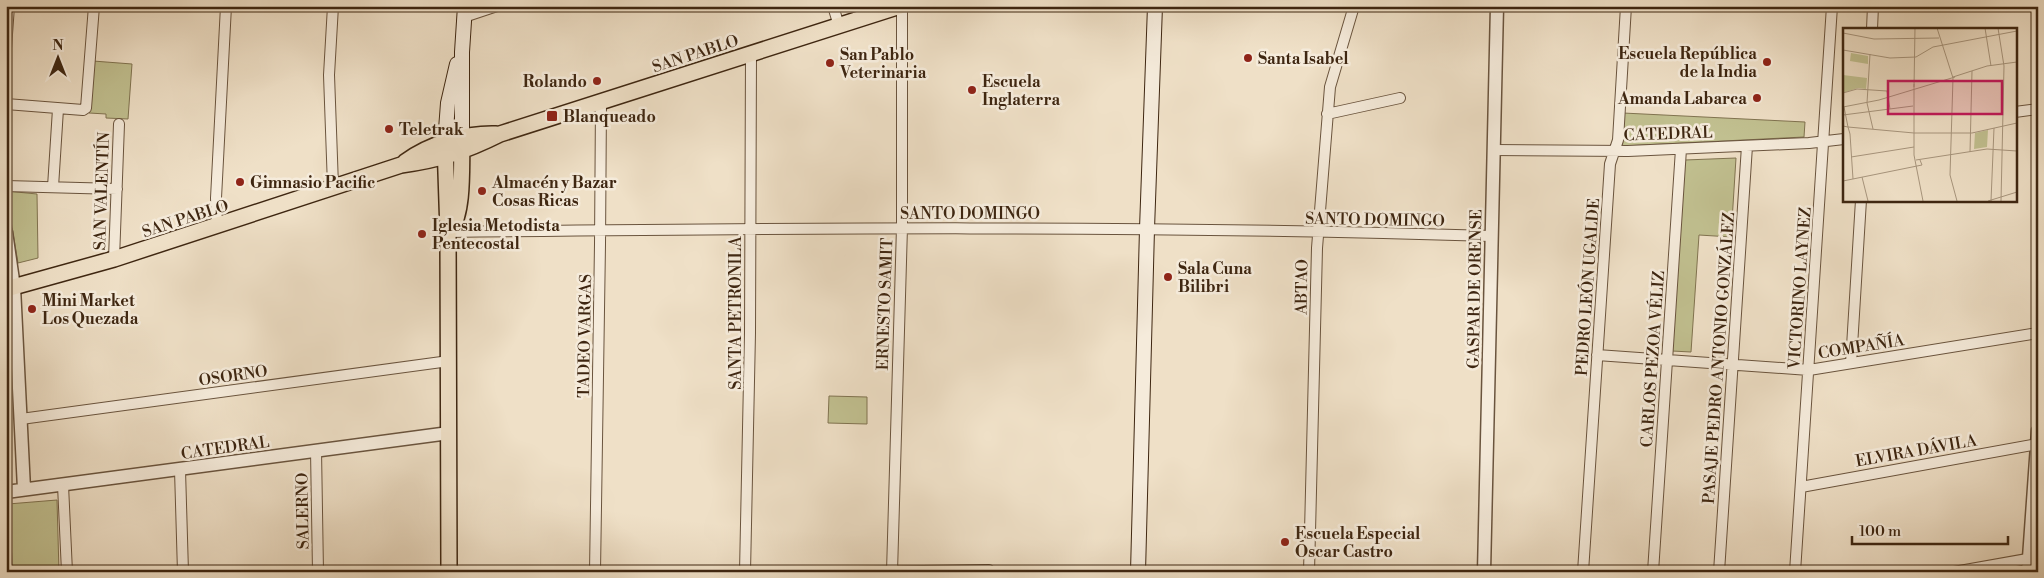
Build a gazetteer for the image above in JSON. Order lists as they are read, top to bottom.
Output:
{
  "streets": {
    "main road": ["SAN PABLO"],
    "street": [
      "CATEDRAL",
      "SAN VALENTÍN",
      "SANTO DOMINGO",
      "ABTAO",
      "PEDRO LEÓN UGALDE",
      "VICTORINO LAYNEZ",
      "GASPAR DE ORENSE",
      "ERNESTO SAMIT",
      "SANTA PETRONILA",
      "TADEO VARGAS",
      "COMPAÑÍA",
      "PASAJE PEDRO ANTONIO GONZÁLEZ",
      "CARLOS PEZOA VÉLIZ",
      "OSORNO",
      "ELVIRA DÁVILA",
      "SALERNO"
    ]
  },
  "crossings": [
    ["SAN PABLO", "SAN VALENTÍN"],
    ["SAN PABLO", "ERNESTO SAMIT"],
    ["SAN PABLO", "SANTA PETRONILA"],
    ["SAN PABLO", "TADEO VARGAS"],
    ["CATEDRAL", "PEDRO LEÓN UGALDE"],
    ["CATEDRAL", "VICTORINO LAYNEZ"],
    ["CATEDRAL", "GASPAR DE ORENSE"],
    ["CATEDRAL", "PASAJE PEDRO ANTONIO GONZÁLEZ"],
    ["CATEDRAL", "CARLOS PEZOA VÉLIZ"],
    ["CATEDRAL", "SALERNO"],
    ["SANTO DOMINGO", "ABTAO"],
    ["SANTO DOMINGO", "GASPAR DE ORENSE"],
    ["SANTO DOMINGO", "ERNESTO SAMIT"],
    ["SANTO DOMINGO", "SANTA PETRONILA"],
    ["SANTO DOMINGO", "TADEO VARGAS"],
    ["PEDRO LEÓN UGALDE", "COMPAÑÍA"],
    ["VICTORINO LAYNEZ", "COMPAÑÍA"],
    ["VICTORINO LAYNEZ", "ELVIRA DÁVILA"],
    ["COMPAÑÍA", "PASAJE PEDRO ANTONIO GONZÁLEZ"],
    ["COMPAÑÍA", "CARLOS PEZOA VÉLIZ"]
  ],
  "places": {
    "other": [
      "Santa Isabel",
      "Escuela República de la India",
      "San Pablo Veterinaria",
      "Rolando",
      "Escuela Inglaterra",
      "Amanda Labarca",
      "Teletrak",
      "Gimnasio Pacific",
      "Almacén y Bazar Cosas Ricas",
      "Iglesia Metodista Pentecostal",
      "Sala Cuna Bilibri",
      "Mini Market Los Quezada",
      "Escuela Especial Óscar Castro"
    ],
    "transit": ["Blanqueado"]
  },
  "scale_bar": "100 m",
  "north": "top"
}
